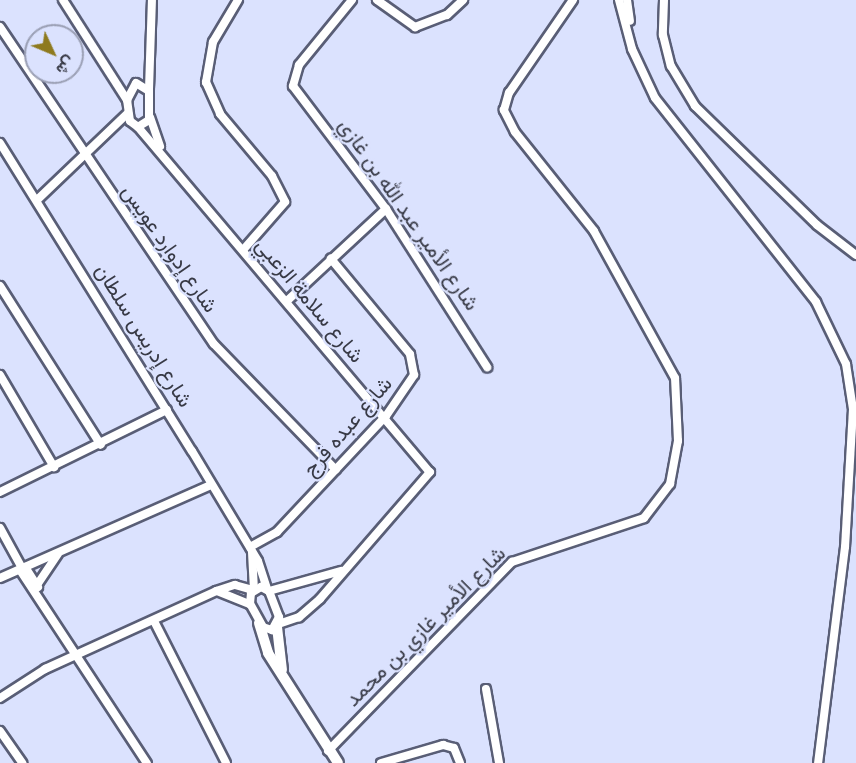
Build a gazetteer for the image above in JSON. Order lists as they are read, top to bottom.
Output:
{
  "streets": {
    "street": [
      "شارع الأمير عبد الله بن غازي",
      "شارع إدوارد عويس",
      "شارع سلامة الزعبي",
      "شارع إدريس سلطان",
      "شارع عبده فرج",
      "شارع الأمير غازي بن محمد"
    ]
  },
  "crossings": [
    ["شارع إدوارد عويس", "شارع عبده فرج"],
    ["شارع سلامة الزعبي", "شارع عبده فرج"],
    ["شارع إدريس سلطان", "شارع عبده فرج"]
  ],
  "north": "bottom right"
}
